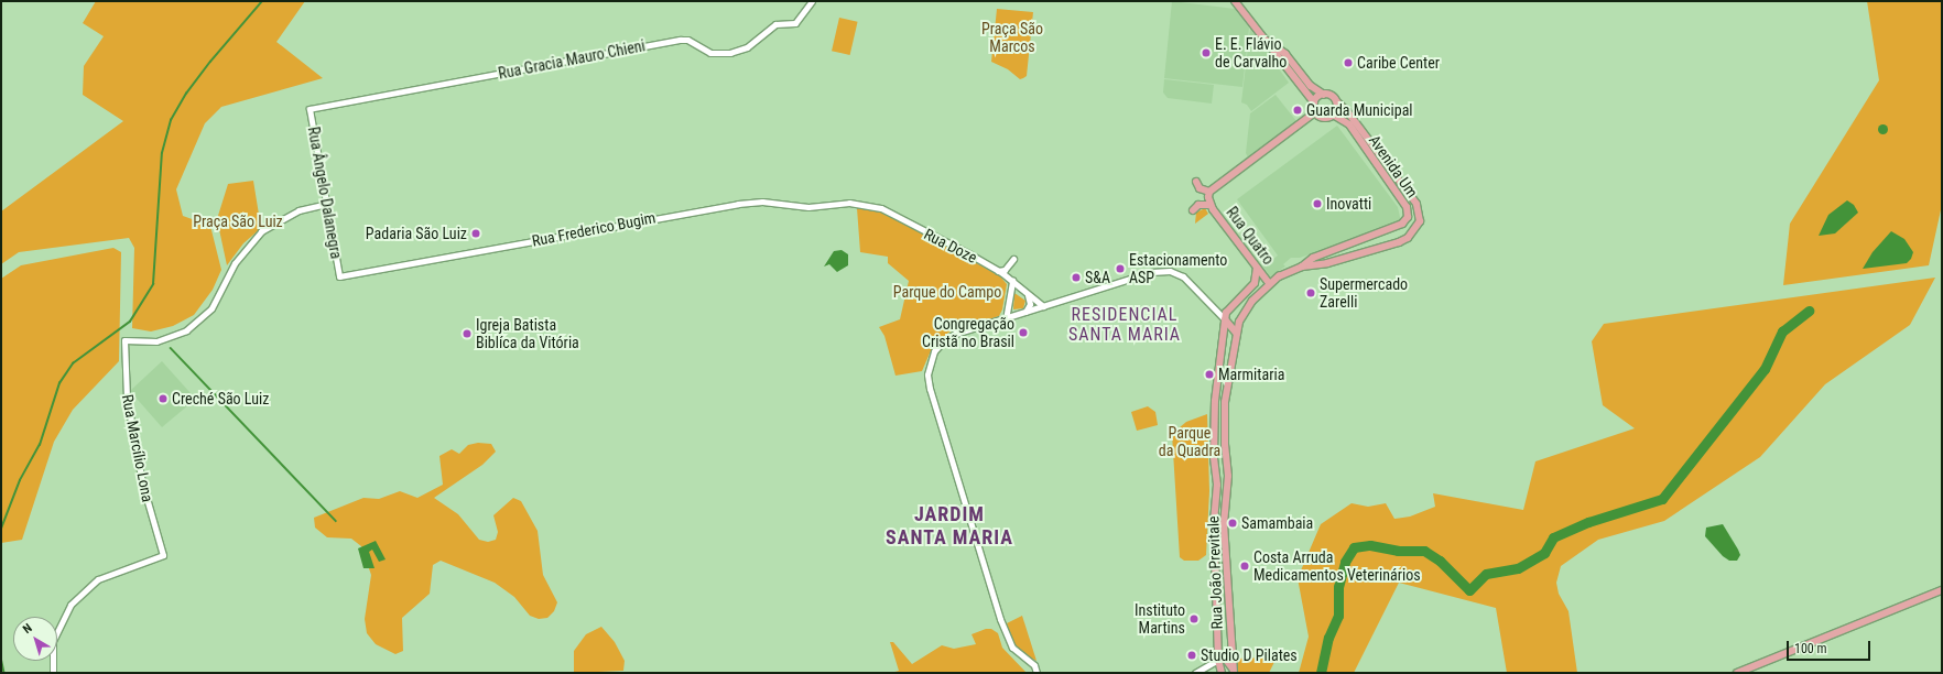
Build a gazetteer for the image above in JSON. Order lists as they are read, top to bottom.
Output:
{
  "streets": {
    "main road": ["Avenida Um", "Rua Quatro", "Rua João Previtale"],
    "street": [
      "Rua Gracia Mauro Chieni",
      "Rua Ângelo Dalanegra",
      "Rua Frederico Bugim",
      "Rua Doze",
      "Rua Marcílio Lona"
    ]
  },
  "crossings": [
    ["Rua Gracia Mauro Chieni", "Rua Ângelo Dalanegra"],
    ["Avenida Um", "Rua João Previtale"],
    ["Rua Ângelo Dalanegra", "Rua Frederico Bugim"],
    ["Rua Ângelo Dalanegra", "Rua Marcílio Lona"],
    ["Rua Frederico Bugim", "Rua Doze"],
    ["Rua Quatro", "Rua João Previtale"]
  ],
  "districts": ["RESIDENCIAL SANTA MARIA", "JARDIM SANTA MARIA"],
  "parks": [
    "Praça São Marcos",
    "Praça São Luiz",
    "Parque do Campo",
    "Parque da Quadra"
  ],
  "places": [
    "E. E. Flávio de Carvalho",
    "Caribe Center",
    "Guarda Municipal",
    "Inovatti",
    "Padaria São Luiz",
    "Estacionamento ASP",
    "S&A",
    "Supermercado Zarelli",
    "Congregação Cristã no Brasil",
    "Igreja Batista Biblíca da Vitória",
    "Marmitaria",
    "Creché São Luiz",
    "Samambaia",
    "Costa Arruda Medicamentos Veterinários",
    "Instituto Martins",
    "Studio D Pilates"
  ],
  "scale_bar": "100 m",
  "north": "top left"
}
